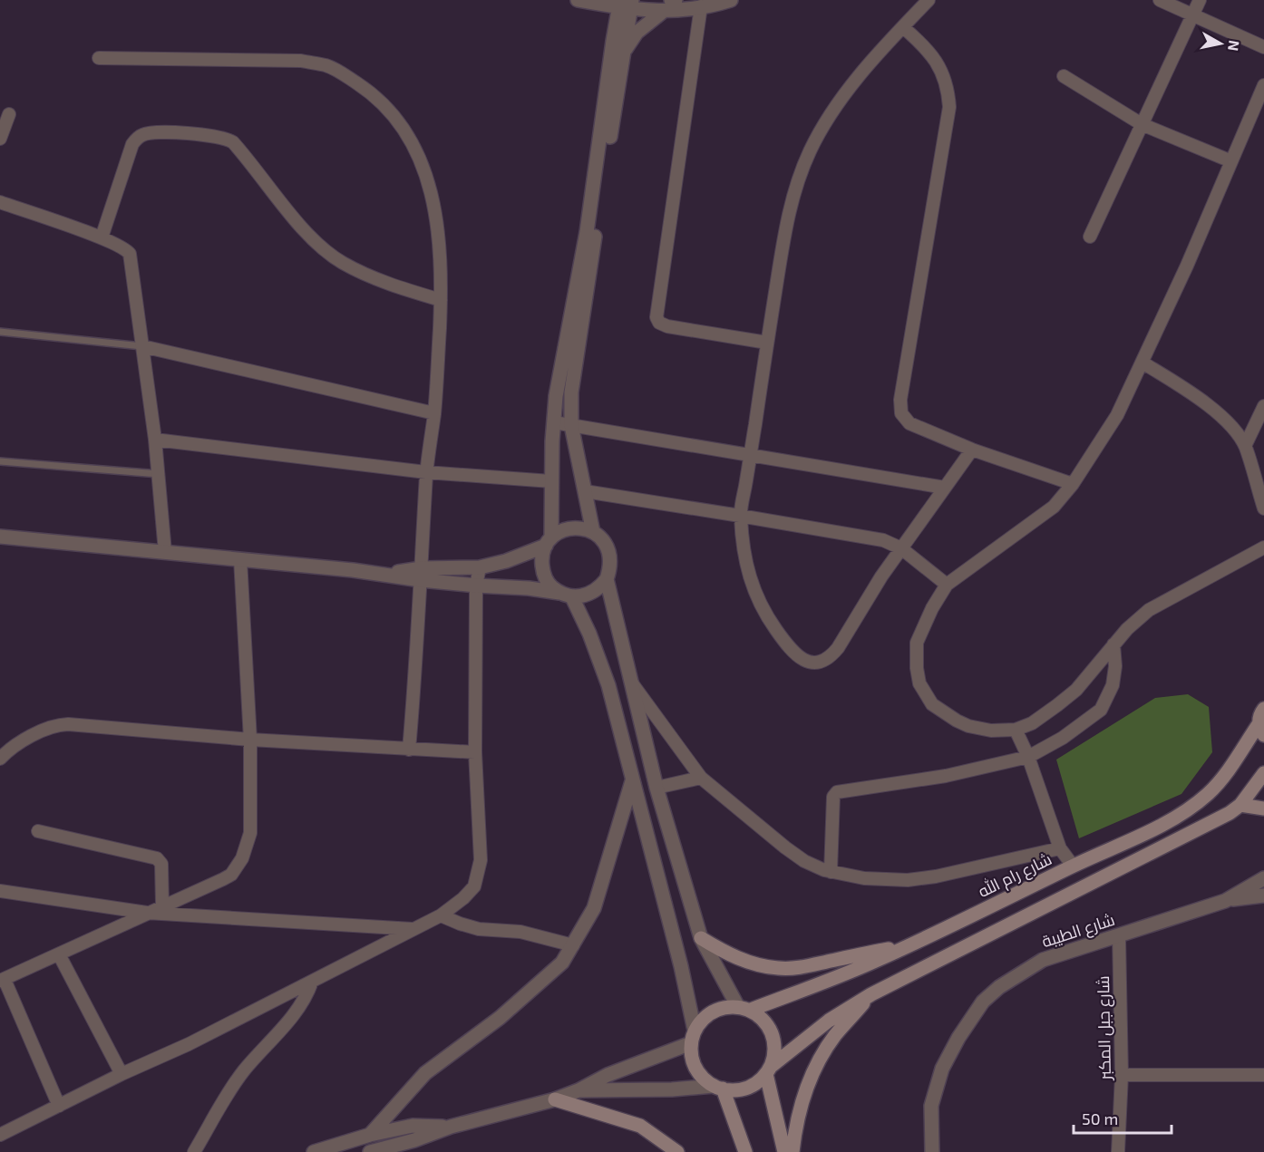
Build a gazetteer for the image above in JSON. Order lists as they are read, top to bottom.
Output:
{
  "streets": {
    "main road": ["شارع رام الله"],
    "street": ["شارع الطيبة", "شارع جبل المكبر"]
  },
  "crossings": [
    ["شارع الطيبة", "شارع جبل المكبر"]
  ],
  "scale_bar": "50 m",
  "north": "right"
}
